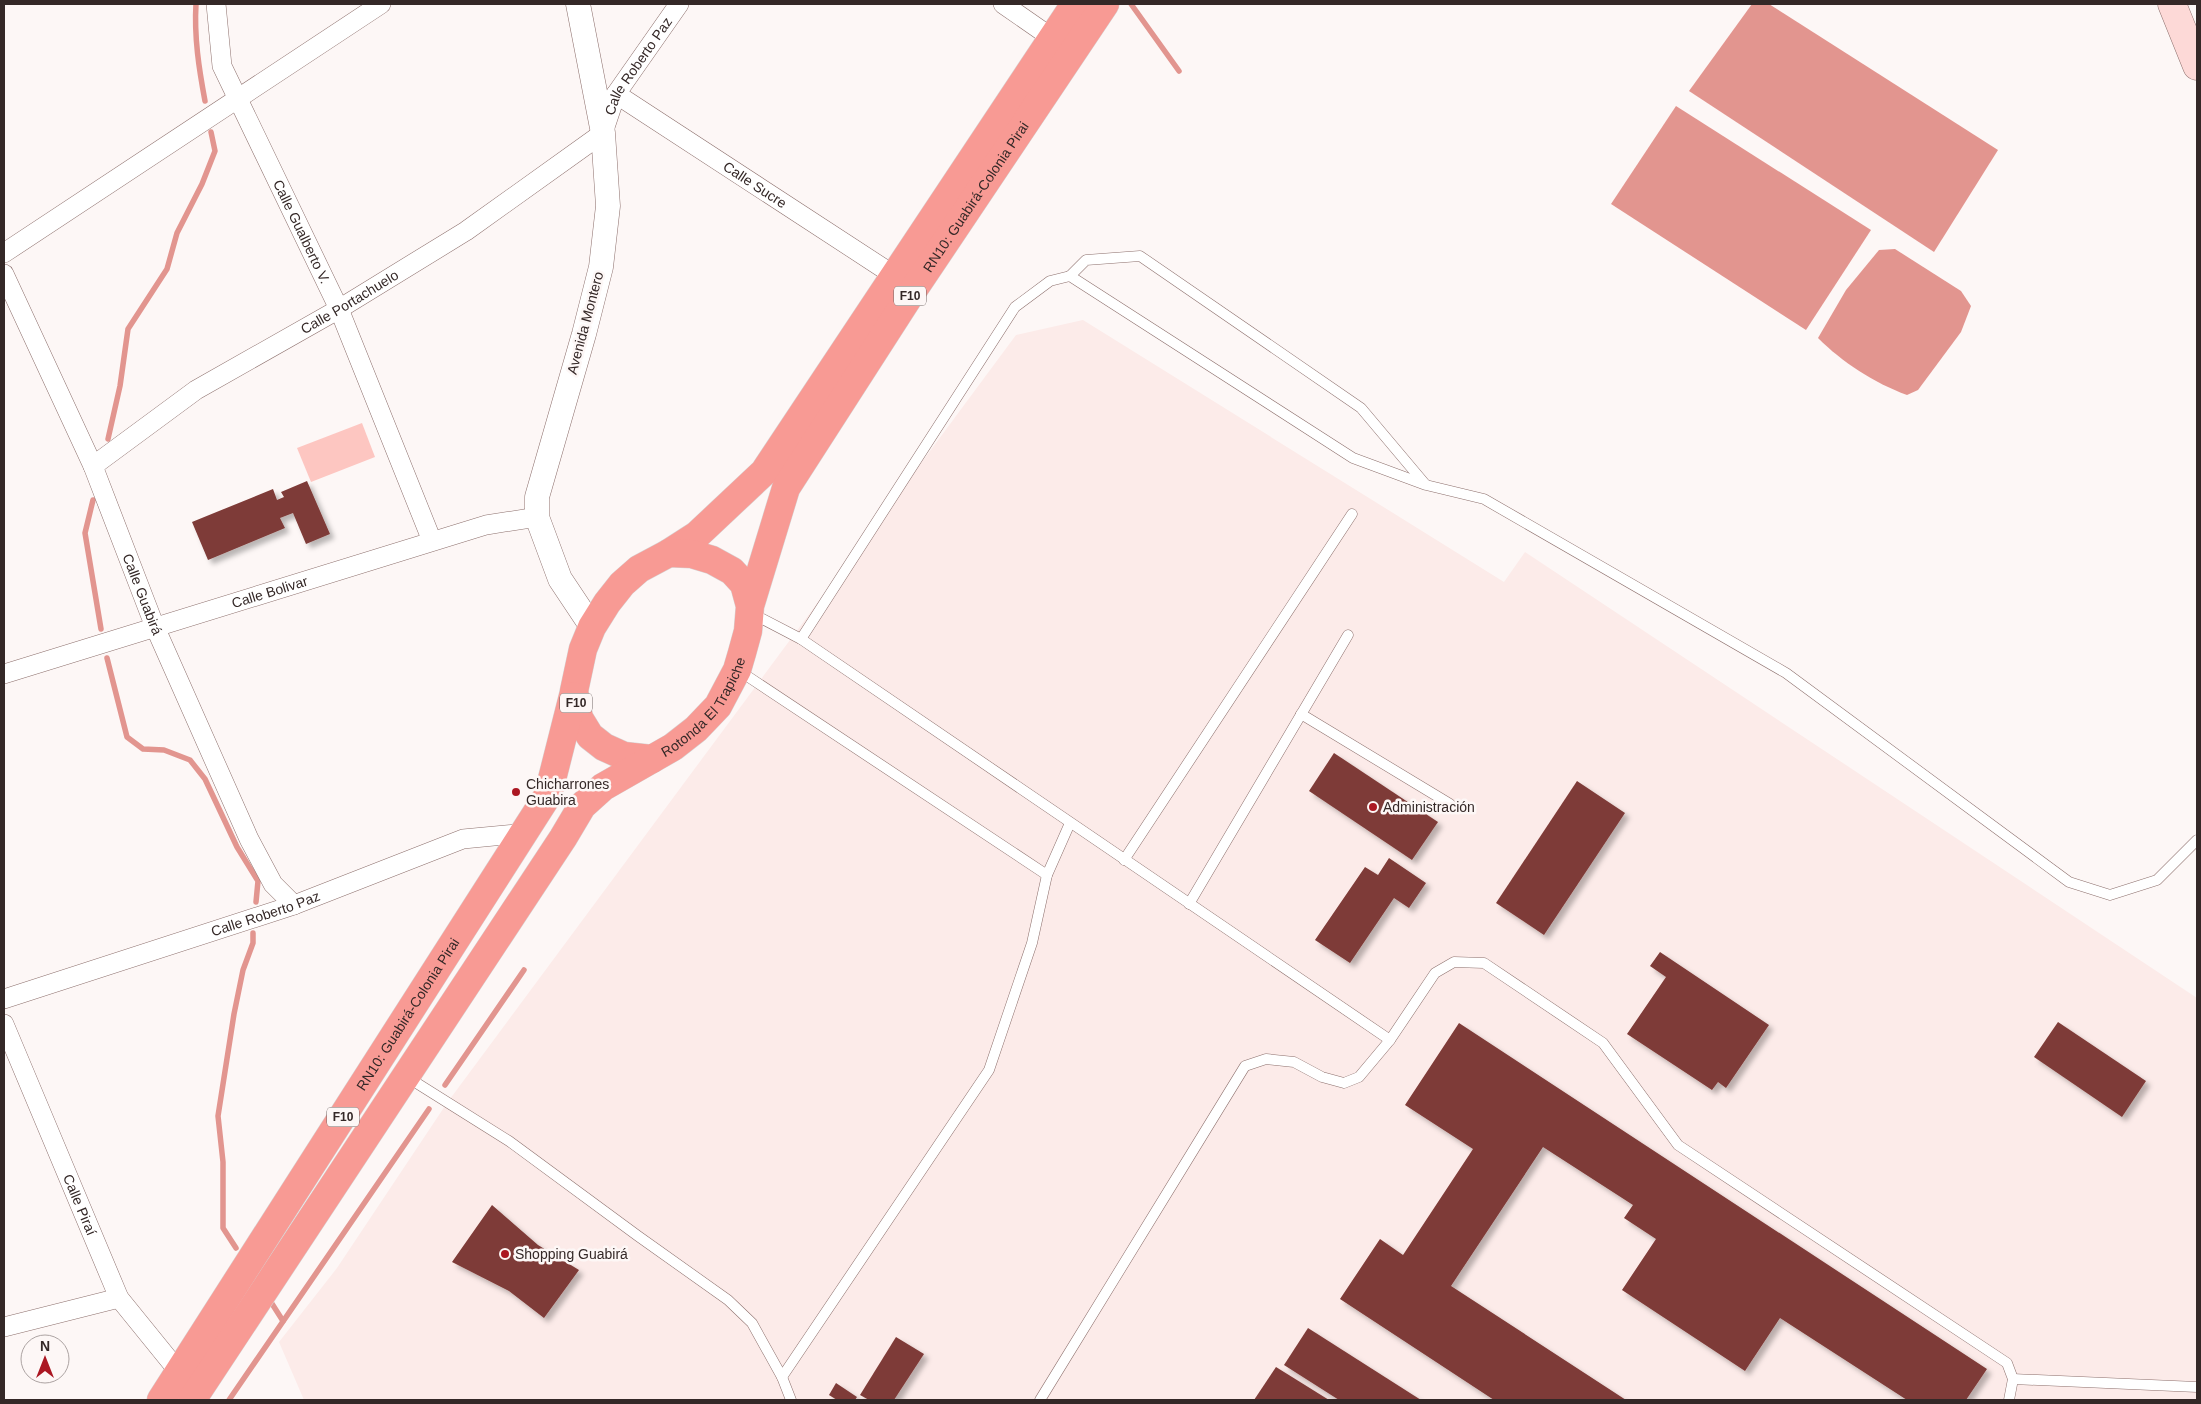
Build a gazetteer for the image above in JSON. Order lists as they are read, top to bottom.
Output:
{
  "streets": {
    "highway": ["RN10: Guabirá-Colonia Pirai", "F10", "Rotonda El Trapiche"],
    "street": [
      "Calle Roberto Paz",
      "Calle Sucre",
      "Calle Gualberto V.",
      "Calle Portachuelo",
      "Avenida Montero",
      "Calle Bolivar",
      "Calle Guabirá",
      "Calle Piraí"
    ]
  },
  "crossings": [
    ["Calle Roberto Paz", "Calle Sucre"],
    ["Calle Roberto Paz", "RN10: Guabirá-Colonia Pirai"],
    ["Calle Roberto Paz", "Calle Portachuelo"],
    ["Calle Roberto Paz", "Avenida Montero"],
    ["Calle Roberto Paz", "Calle Guabirá"],
    ["Calle Sucre", "RN10: Guabirá-Colonia Pirai"],
    ["RN10: Guabirá-Colonia Pirai", "Rotonda El Trapiche"],
    ["RN10: Guabirá-Colonia Pirai", "Calle Piraí"],
    ["Calle Gualberto V.", "Calle Portachuelo"],
    ["Calle Gualberto V.", "Calle Bolivar"],
    ["F10", "Rotonda El Trapiche"],
    ["Calle Portachuelo", "Avenida Montero"],
    ["Calle Portachuelo", "Calle Guabirá"],
    ["Avenida Montero", "Calle Bolivar"],
    ["Avenida Montero", "Rotonda El Trapiche"],
    ["Calle Bolivar", "Calle Guabirá"]
  ],
  "places": ["Chicharrones Guabira", "Administración", "Shopping Guabirá"],
  "north": "top"
}
